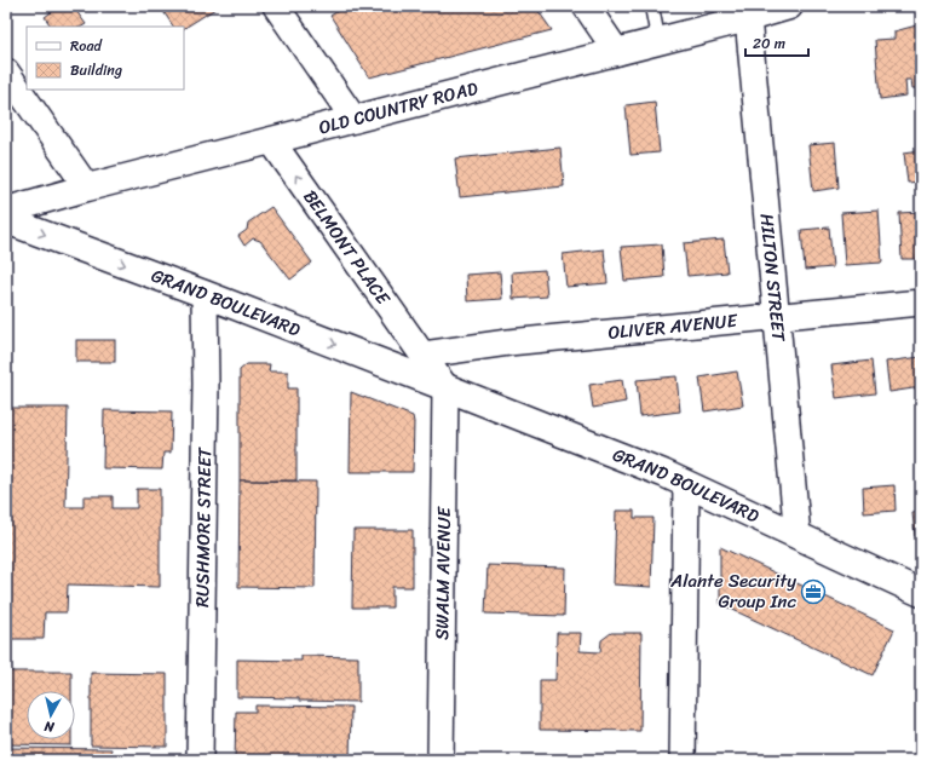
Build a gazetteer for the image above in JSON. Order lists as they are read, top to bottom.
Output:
{
  "streets": {
    "street": [
      "OLD COUNTRY ROAD",
      "BELMONT PLACE",
      "HILTON STREET",
      "GRAND BOULEVARD",
      "OLIVER AVENUE",
      "RUSHMORE STREET",
      "SWALM AVENUE"
    ]
  },
  "crossings": [
    ["OLD COUNTRY ROAD", "BELMONT PLACE"],
    ["OLD COUNTRY ROAD", "HILTON STREET"],
    ["BELMONT PLACE", "OLIVER AVENUE"],
    ["HILTON STREET", "GRAND BOULEVARD"],
    ["HILTON STREET", "OLIVER AVENUE"],
    ["GRAND BOULEVARD", "RUSHMORE STREET"],
    ["GRAND BOULEVARD", "SWALM AVENUE"]
  ],
  "one_way": ["BELMONT PLACE", "GRAND BOULEVARD"],
  "places": {
    "office": ["Alante Security Group Inc"]
  },
  "legend": ["Road", "Building"],
  "scale_bar": "20 m",
  "north": "bottom"
}
